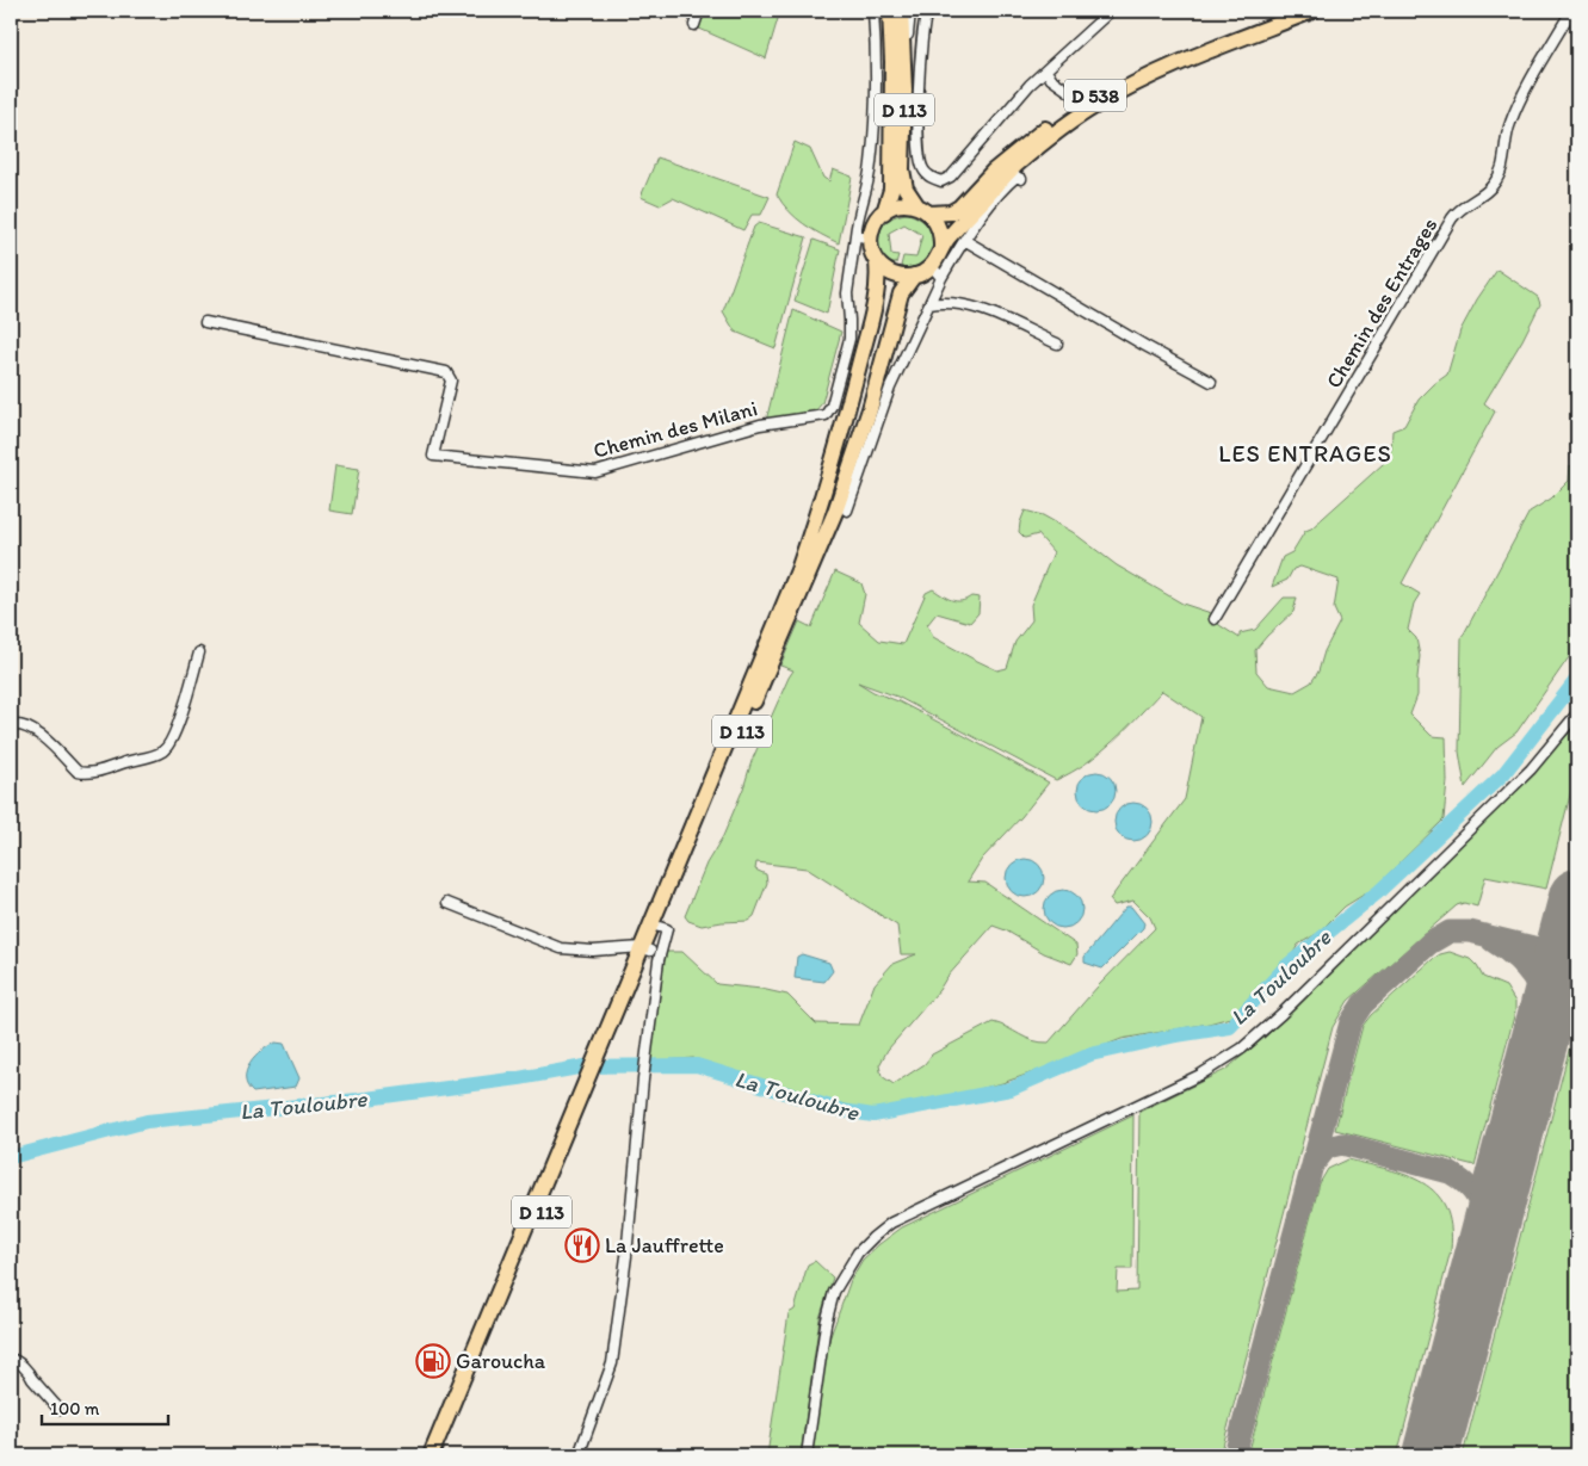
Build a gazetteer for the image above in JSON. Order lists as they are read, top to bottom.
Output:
{
  "streets": {
    "main road": ["D 538", "D 113"],
    "street": ["Chemin des Entrages", "Chemin des Milani"]
  },
  "crossings": [
    ["D 538", "D 113"],
    ["D 538", "Chemin des Milani"],
    ["D 113", "Chemin des Milani"]
  ],
  "districts": ["LES ENTRAGES"],
  "water": ["La Touloubre"],
  "places": {
    "restaurant": ["La Jauffrette"],
    "fuel station": ["Garoucha"]
  },
  "scale_bar": "100 m"
}
